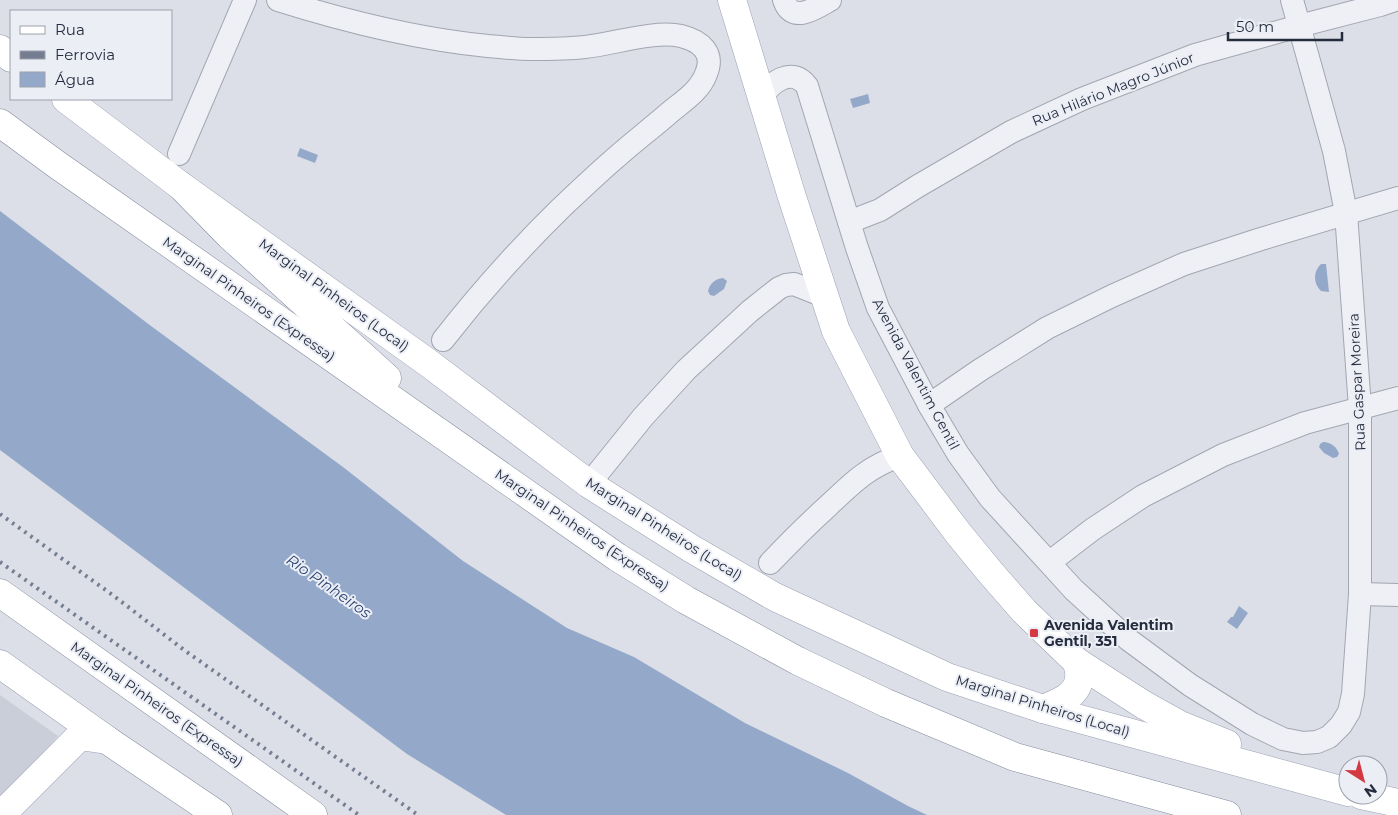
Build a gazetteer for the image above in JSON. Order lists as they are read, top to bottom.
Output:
{
  "streets": {
    "main road": ["Marginal Pinheiros (Local)", "Marginal Pinheiros (Expressa)"],
    "street": ["Rua Hilário Magro Júnior", "Avenida Valentim Gentil", "Rua Gaspar Moreira"]
  },
  "crossings": [
    ["Rua Hilário Magro Júnior", "Avenida Valentim Gentil"],
    ["Rua Hilário Magro Júnior", "Rua Gaspar Moreira"],
    ["Avenida Valentim Gentil", "Rua Gaspar Moreira"]
  ],
  "water": ["Rio Pinheiros"],
  "places": {
    "transit": ["Avenida Valentim Gentil, 351"]
  },
  "legend": ["Rua", "Ferrovia", "Água"],
  "scale_bar": "50 m",
  "north": "bottom right"
}
